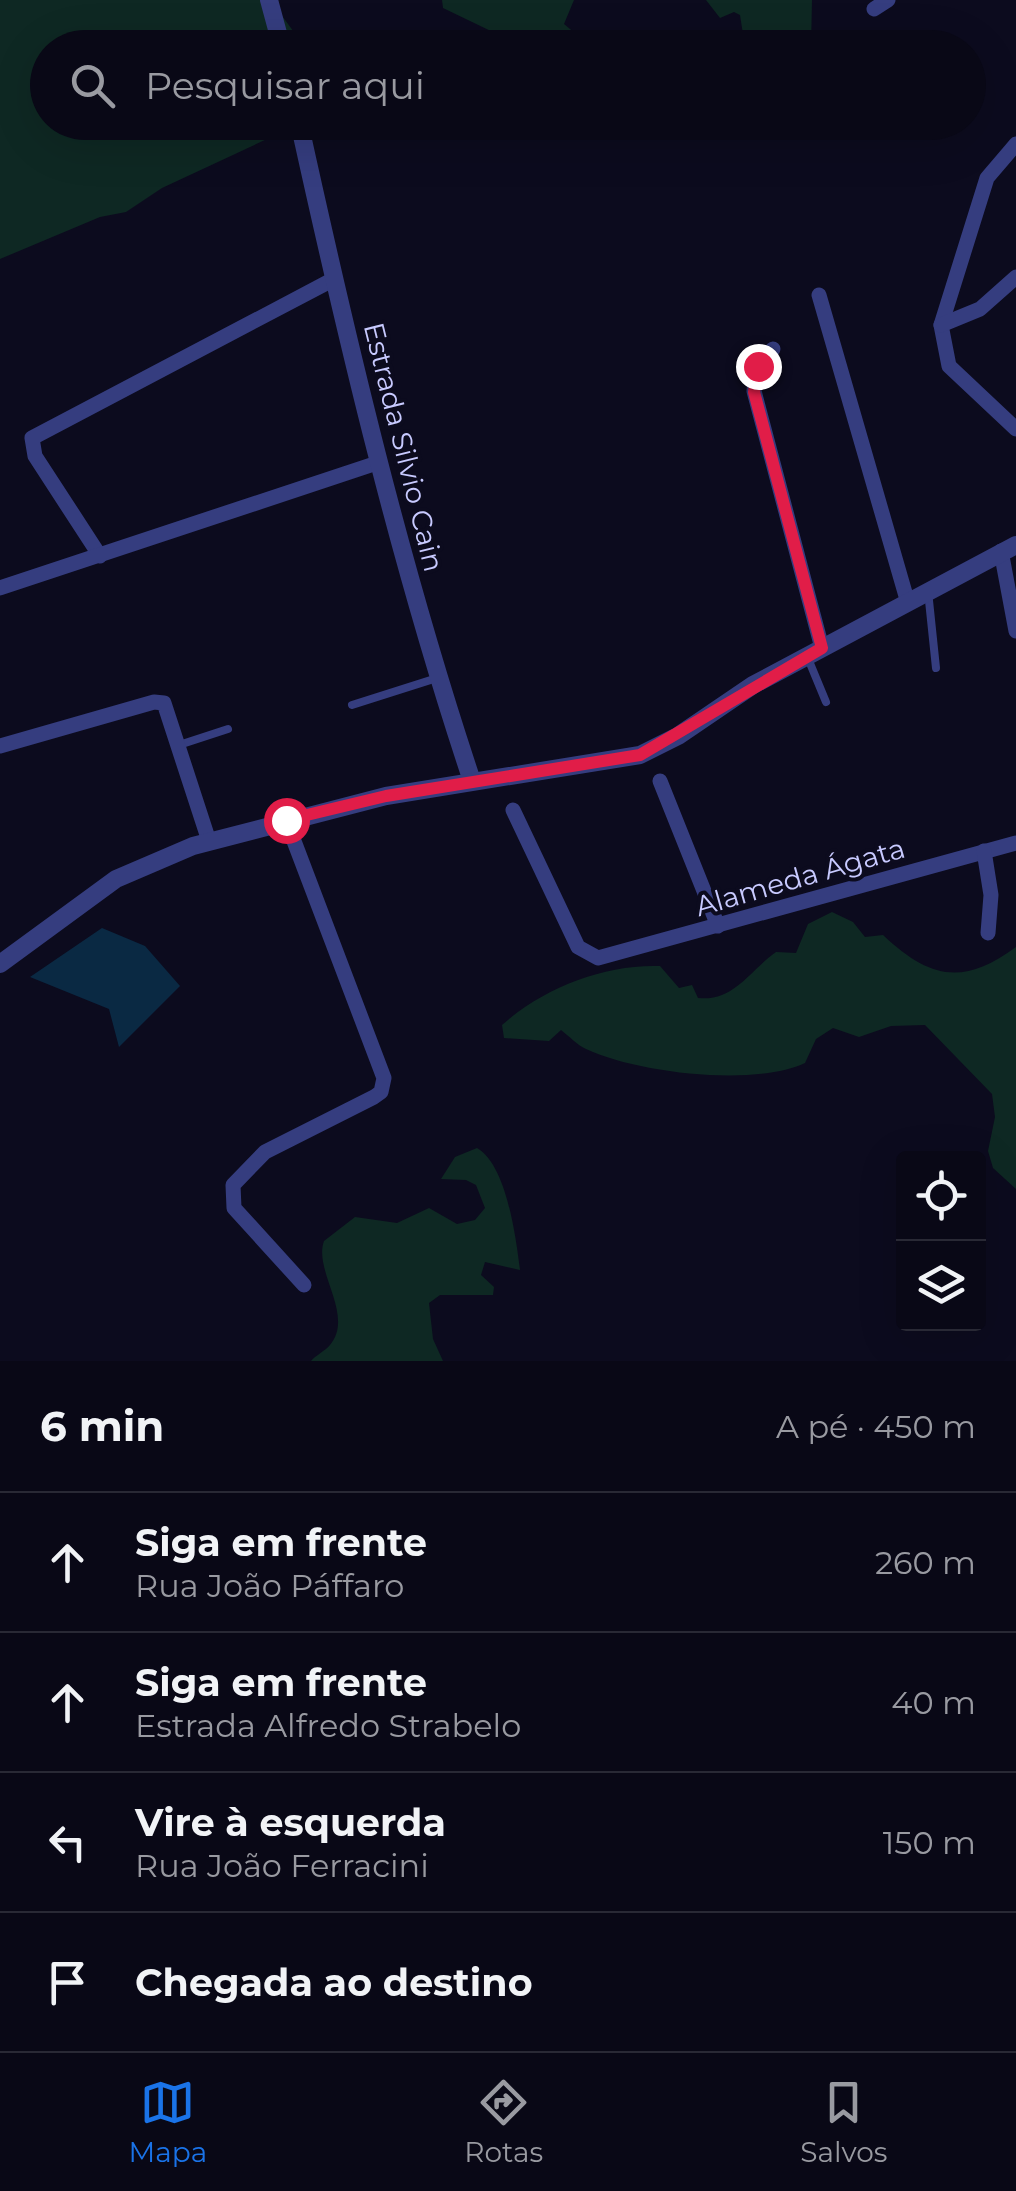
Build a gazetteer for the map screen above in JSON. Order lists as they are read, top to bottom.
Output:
{
  "streets": {
    "street": ["Estrada Silvio Cain", "Alameda Ágata"]
  },
  "page": {
    "search": "Pesquisar aqui",
    "heading": ["6 min", "A pé · 450 m"],
    "list": [
      ["Siga em frente", "Rua João Páffaro", "260 m"],
      ["Siga em frente", "Estrada Alfredo Strabelo", "40 m"],
      ["Vire à esquerda", "Rua João Ferracini", "150 m"],
      "Chegada ao destino"
    ],
    "nav": ["Mapa", "Rotas", "Salvos"]
  }
}
